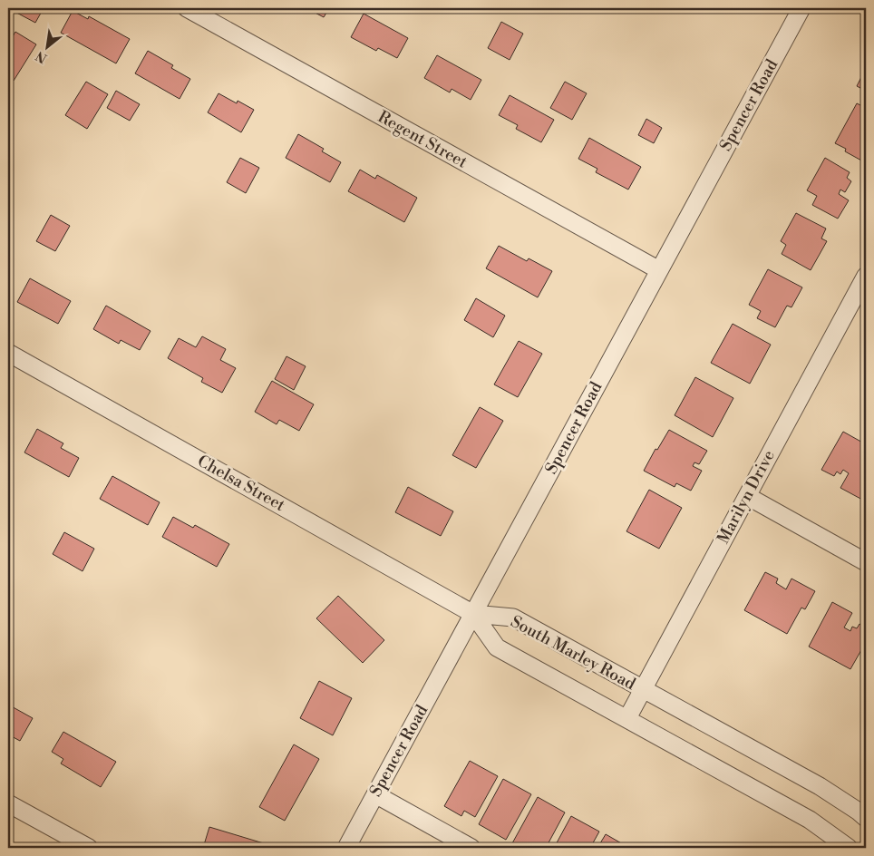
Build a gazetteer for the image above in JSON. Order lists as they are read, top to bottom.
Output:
{
  "streets": {
    "street": [
      "Spencer Road",
      "Regent Street",
      "Chelsa Street",
      "Marilyn Drive",
      "South Marley Road"
    ]
  },
  "crossings": [
    ["Spencer Road", "Regent Street"],
    ["Spencer Road", "Chelsa Street"],
    ["Spencer Road", "South Marley Road"],
    ["Chelsa Street", "South Marley Road"],
    ["Marilyn Drive", "South Marley Road"]
  ],
  "north": "bottom left"
}
